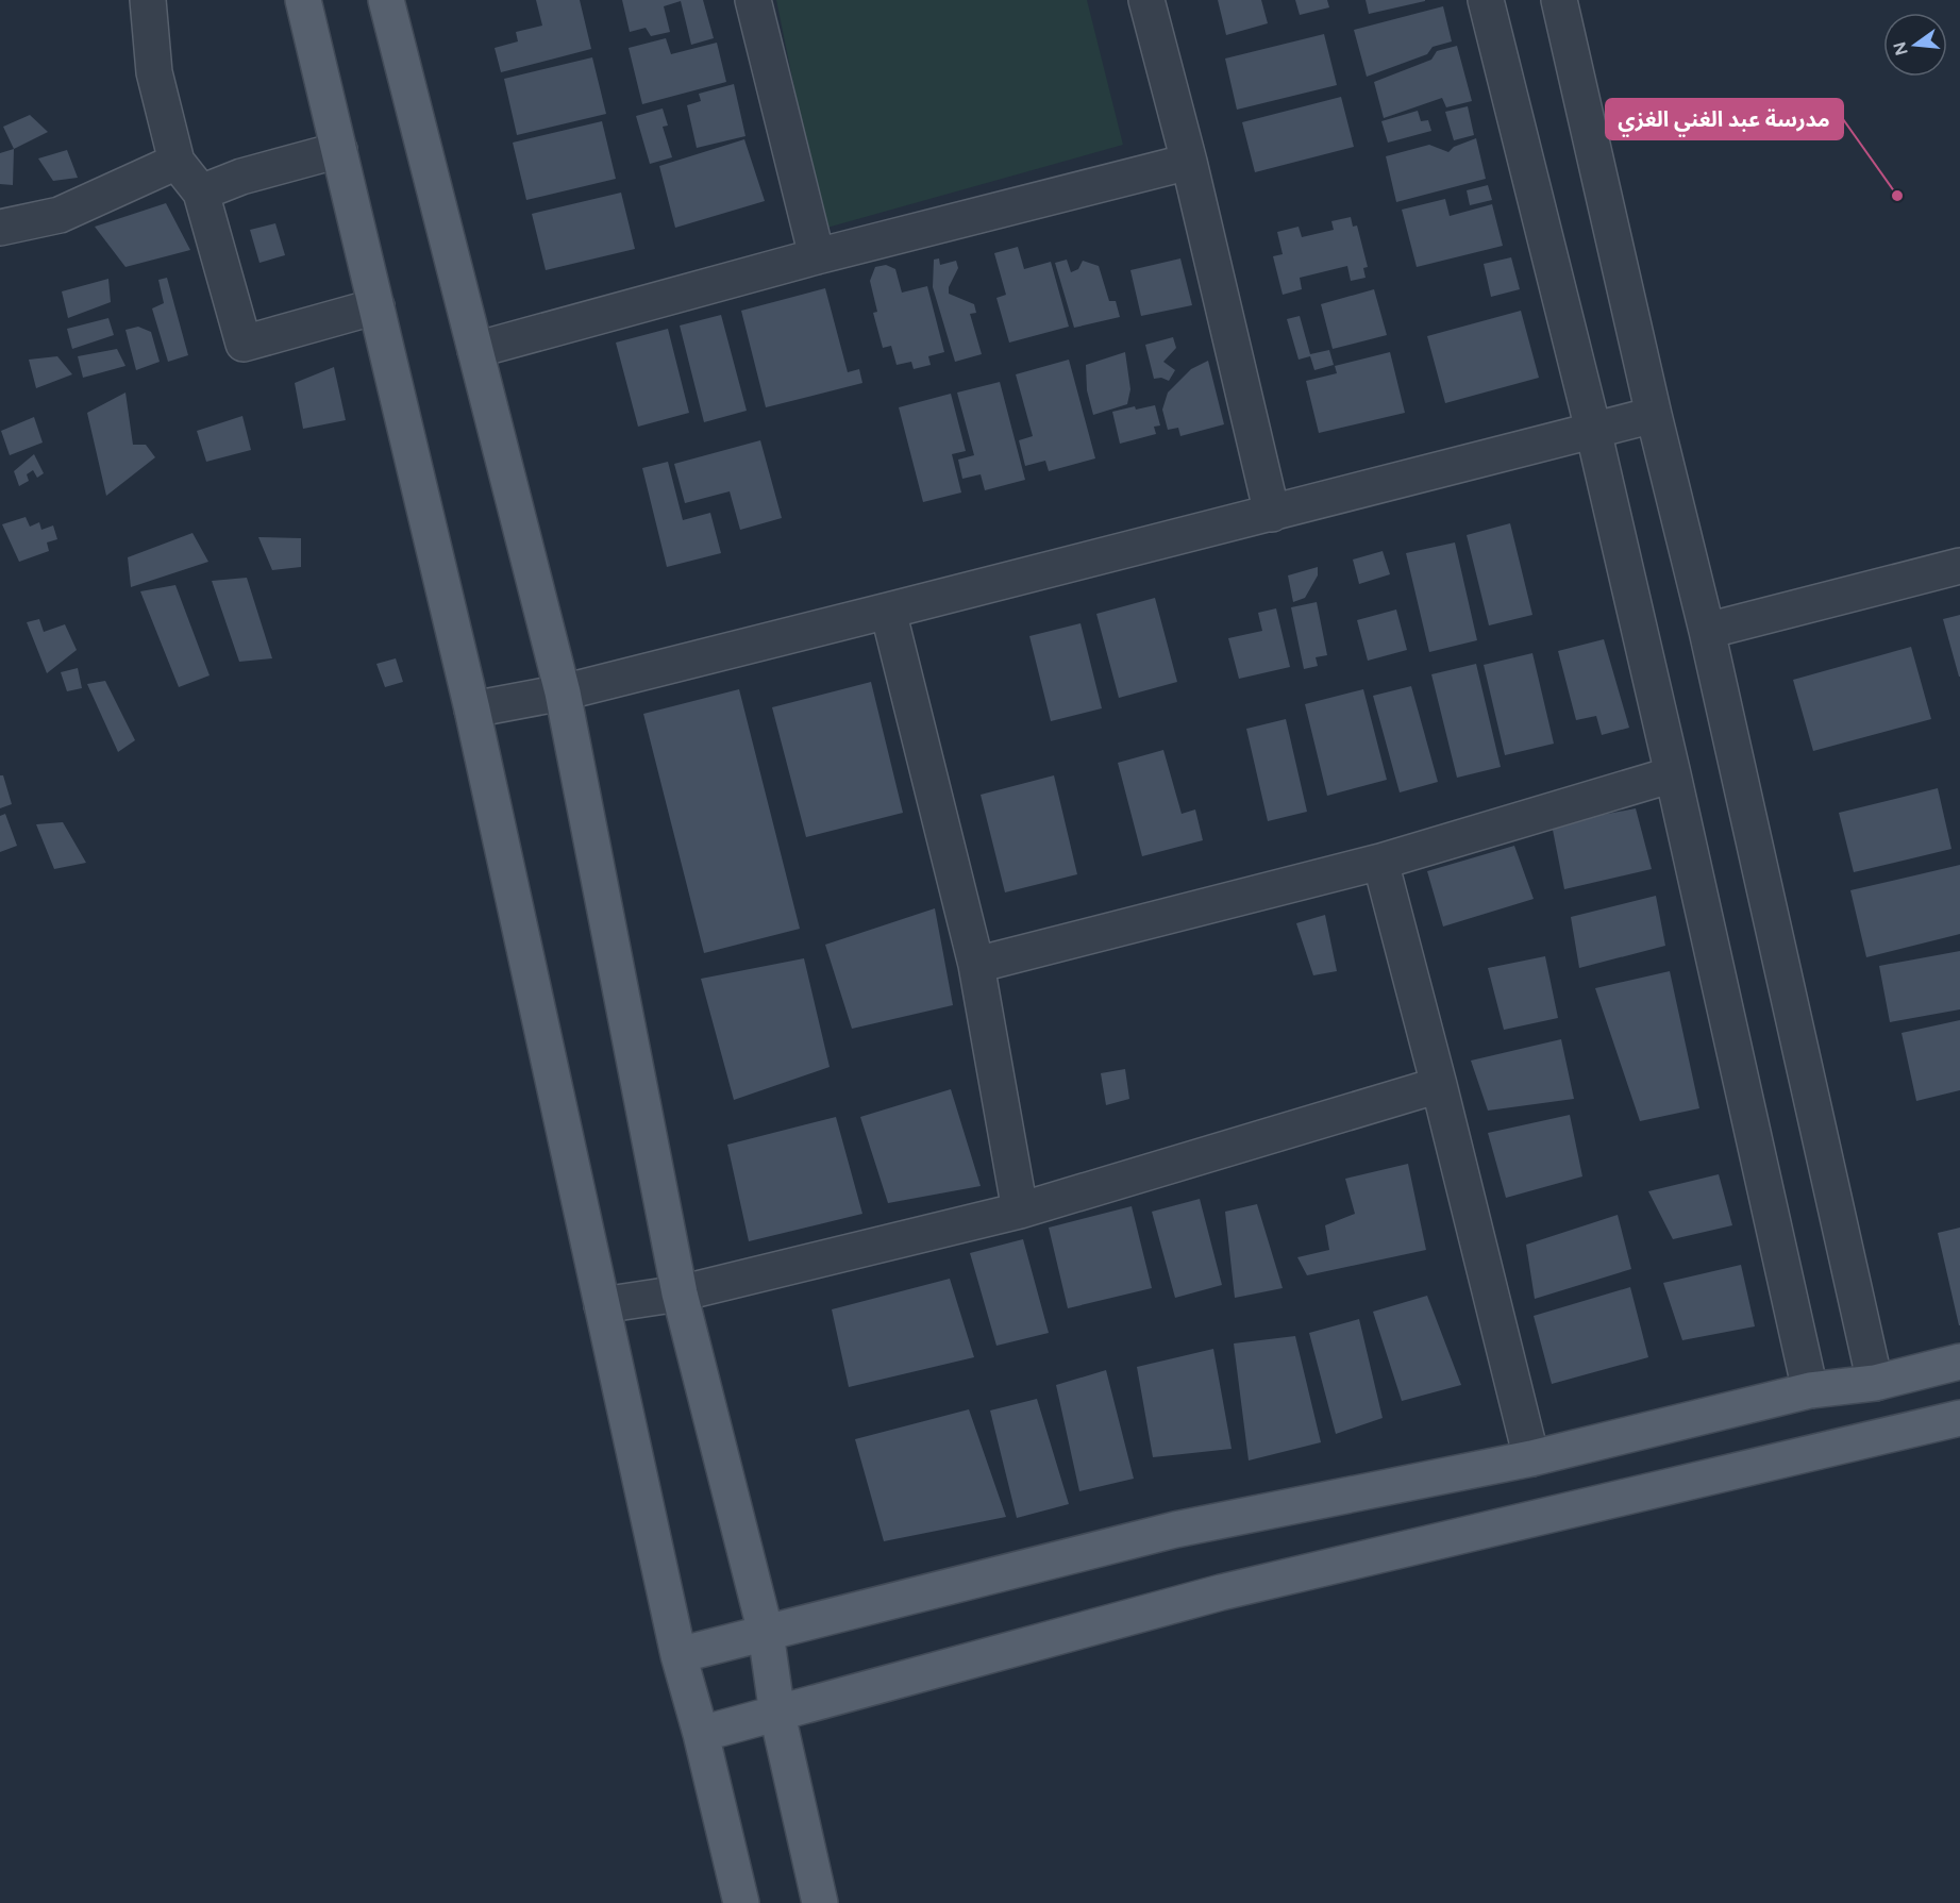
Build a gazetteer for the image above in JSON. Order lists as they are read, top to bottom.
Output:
{
  "places": ["مدرسة عبد الغني الغزي"],
  "north": "left"
}
